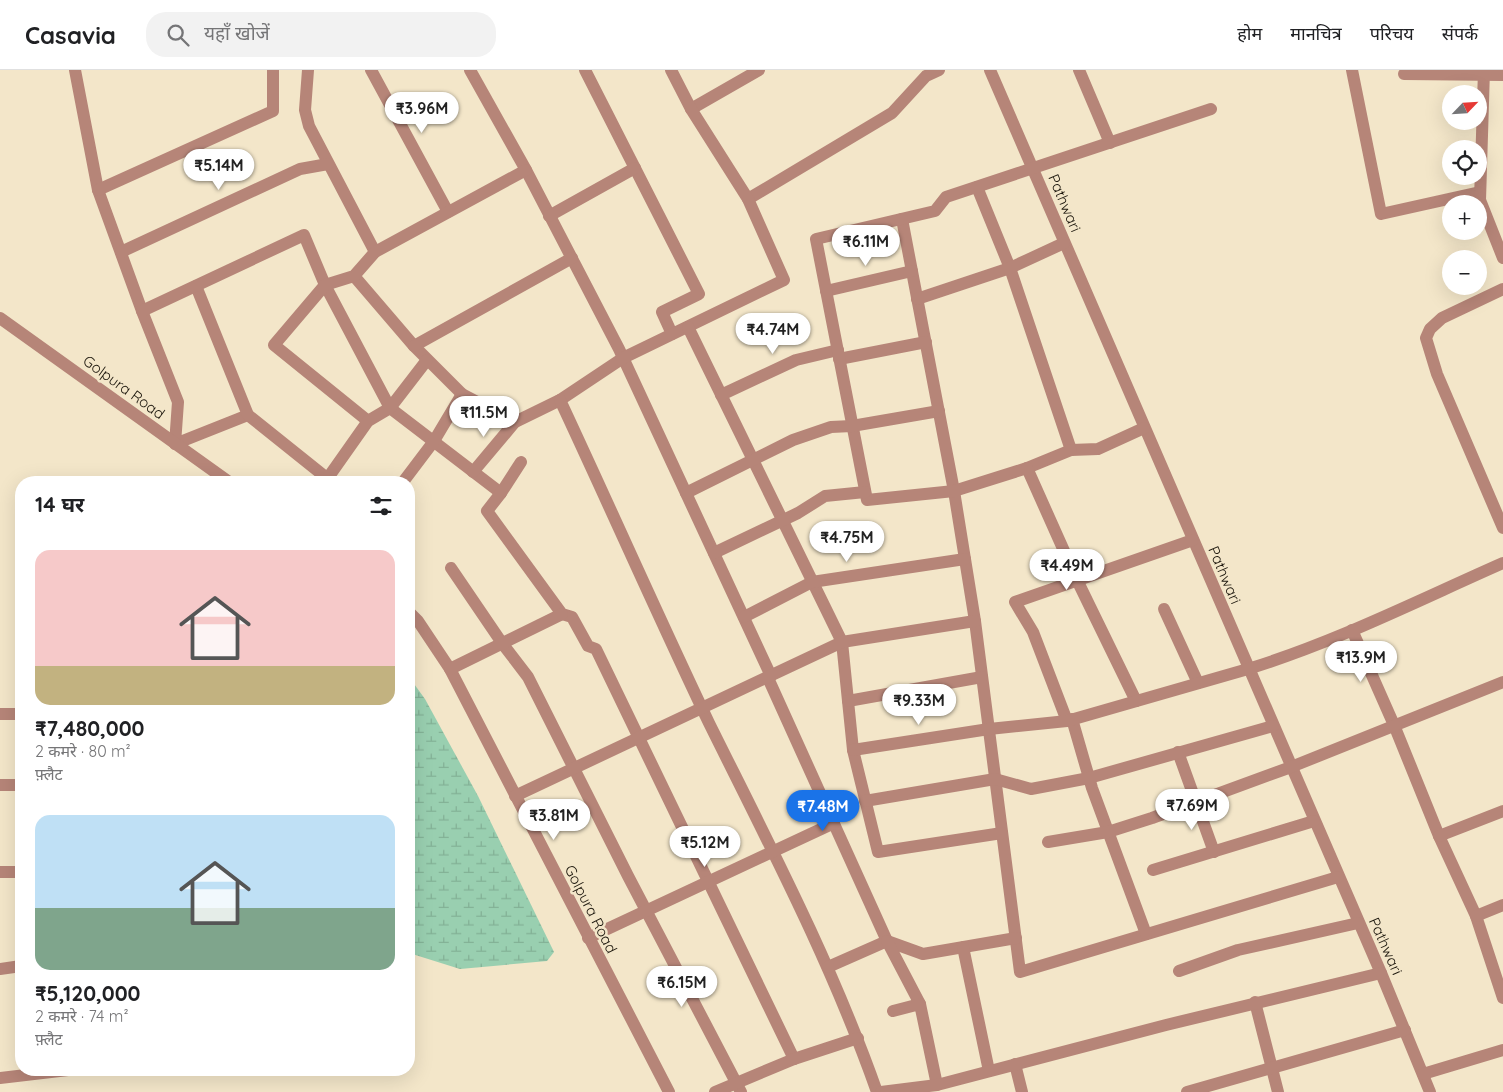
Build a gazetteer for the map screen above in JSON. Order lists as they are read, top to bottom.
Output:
{
  "streets": {
    "street": ["Pathwari", "Golpura Road"]
  },
  "north": "top right",
  "page": {
    "header": "Casavia",
    "search": "यहाँ खोजें",
    "nav": [
      "होम",
      "मानचित्र",
      "परिचय",
      "संपर्क"
    ],
    "map_buttons": ["+", "−"],
    "price": [
      "₹3.96M",
      "₹5.14M",
      "₹6.11M",
      "₹4.74M",
      "₹11.5M",
      "₹4.75M",
      "₹4.49M",
      "₹13.9M",
      "₹9.33M",
      "₹7.69M",
      "₹7.48M",
      "₹3.81M",
      "₹5.12M",
      "₹6.15M"
    ],
    "heading": "14 घर",
    "list": [
      {
        "name": "₹7,480,000",
        "note": "2 कमरे · 80 m² · फ़्लैट"
      },
      {
        "name": "₹5,120,000",
        "note": "2 कमरे · 74 m² · फ़्लैट"
      }
    ]
  }
}
